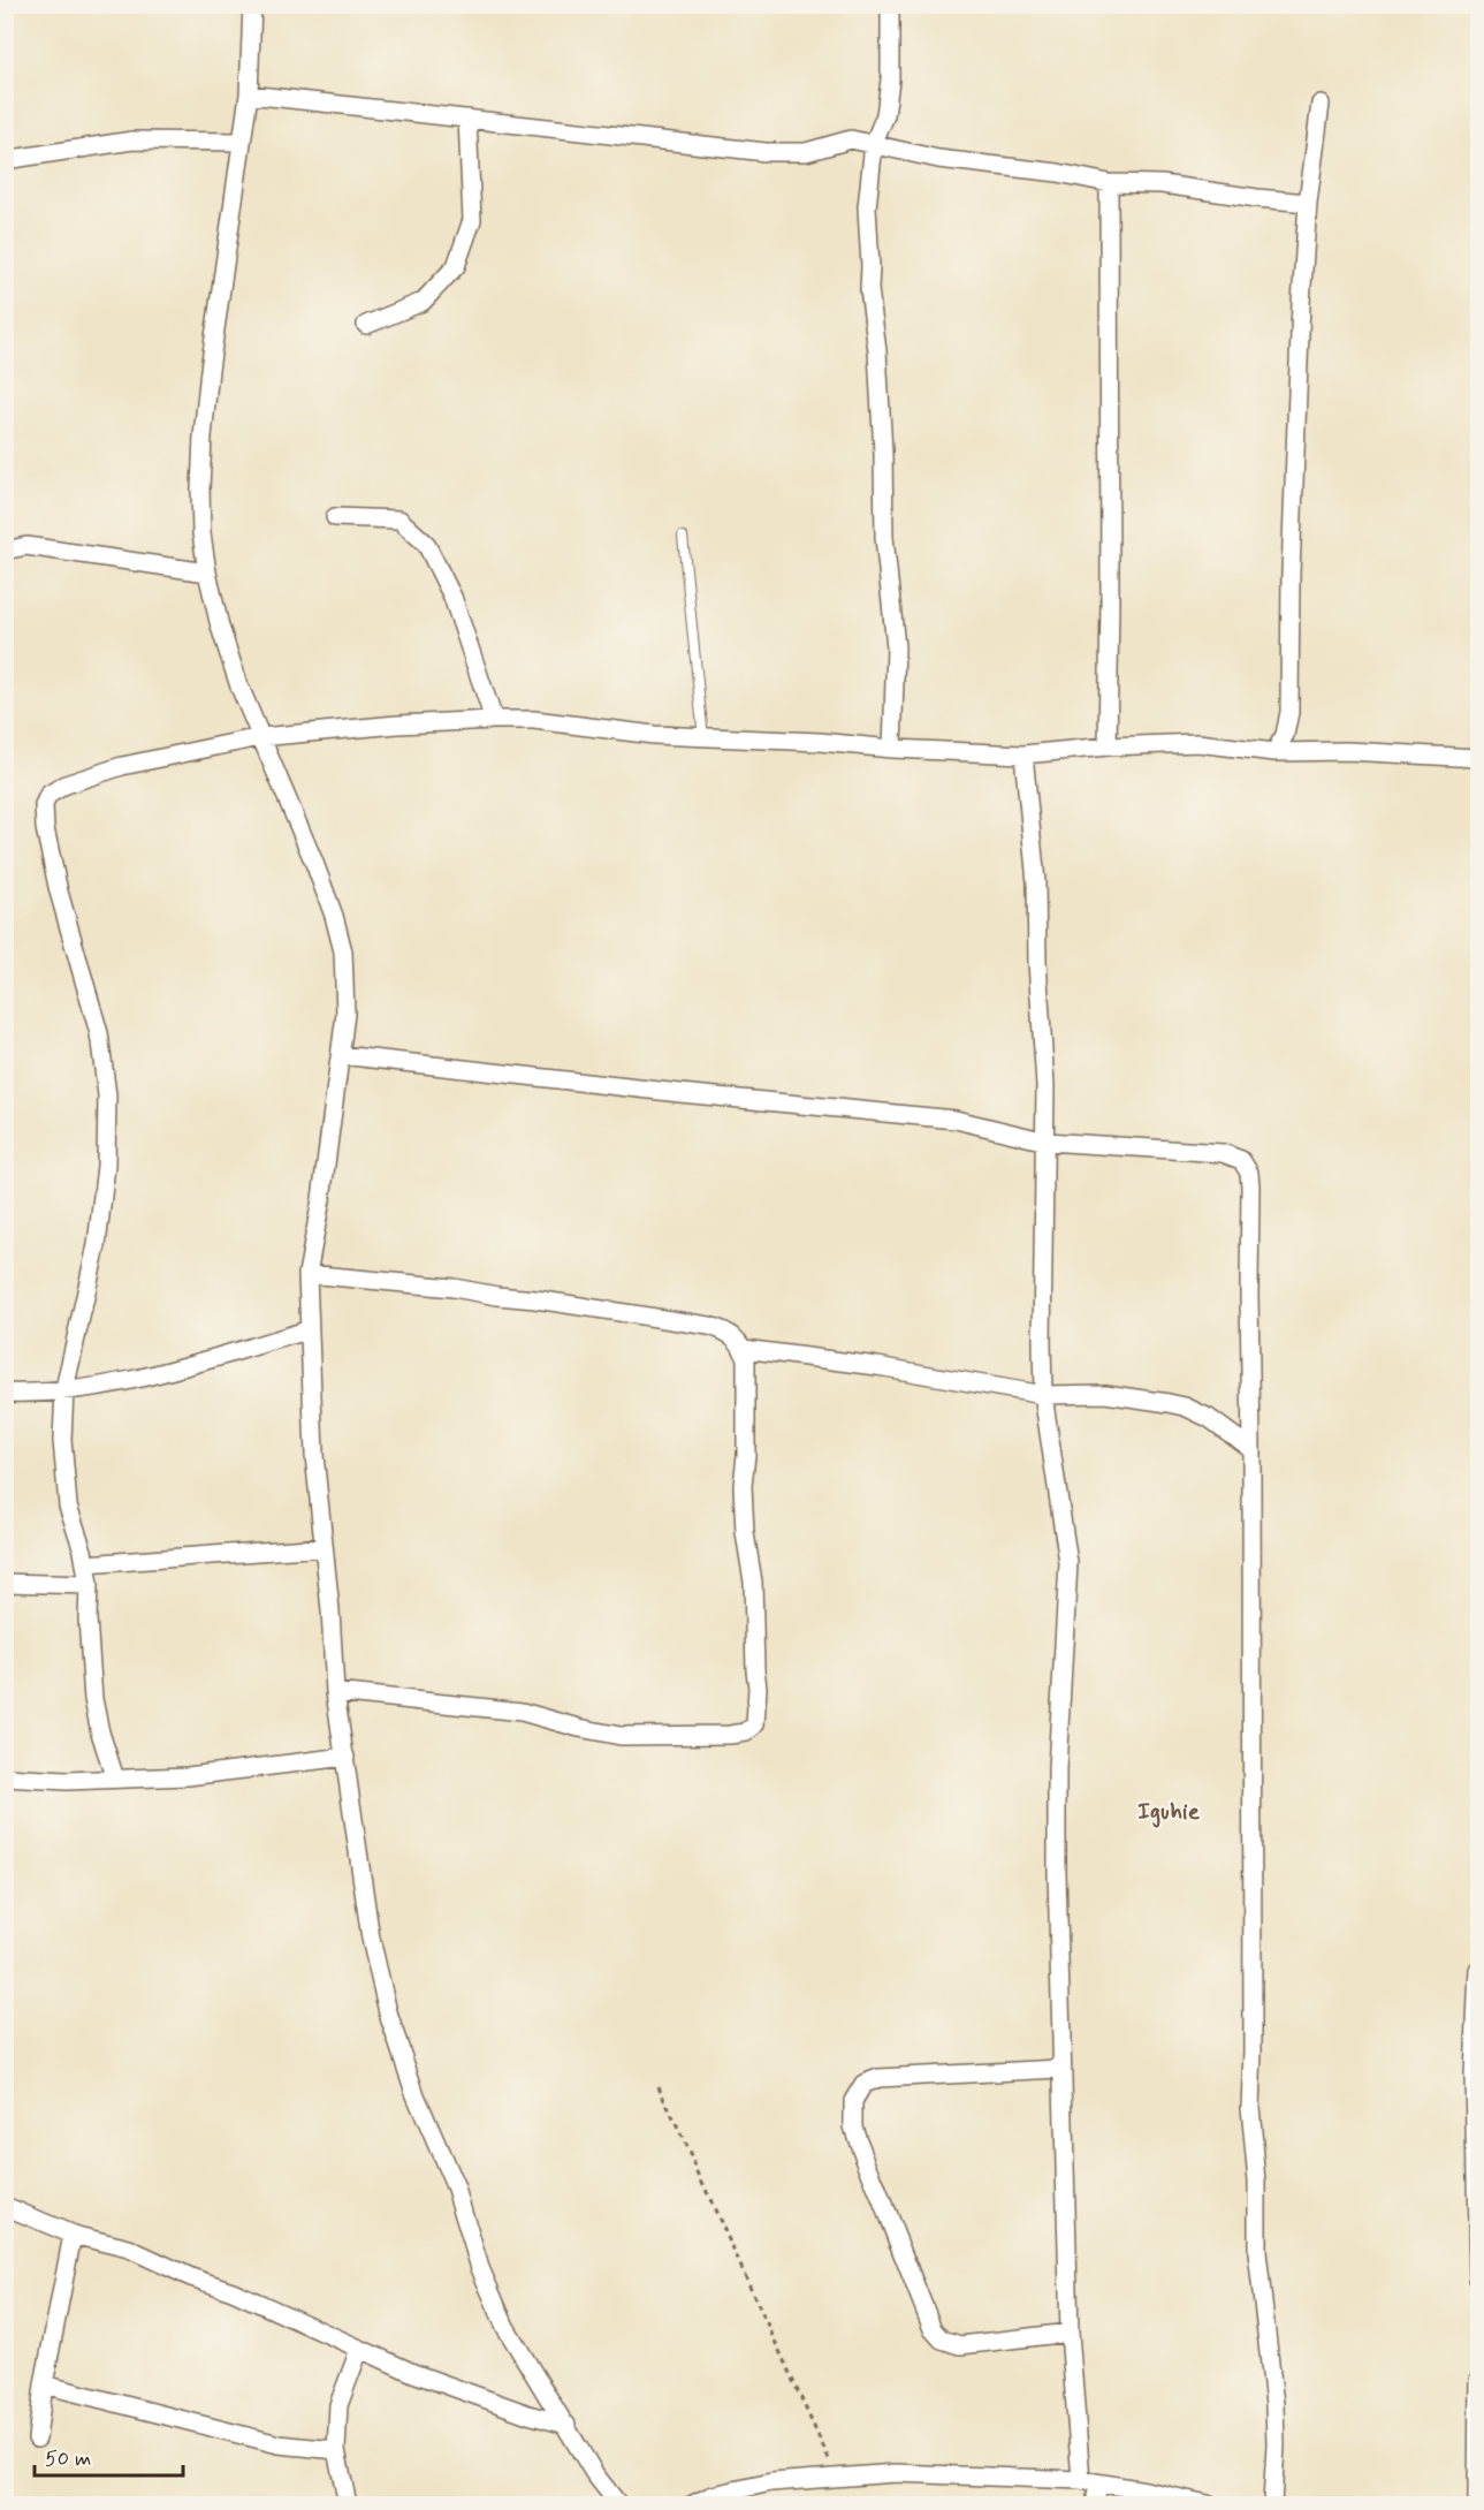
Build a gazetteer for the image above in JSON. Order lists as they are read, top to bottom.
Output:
{
  "districts": ["Iguhie"],
  "scale_bar": "50 m"
}
